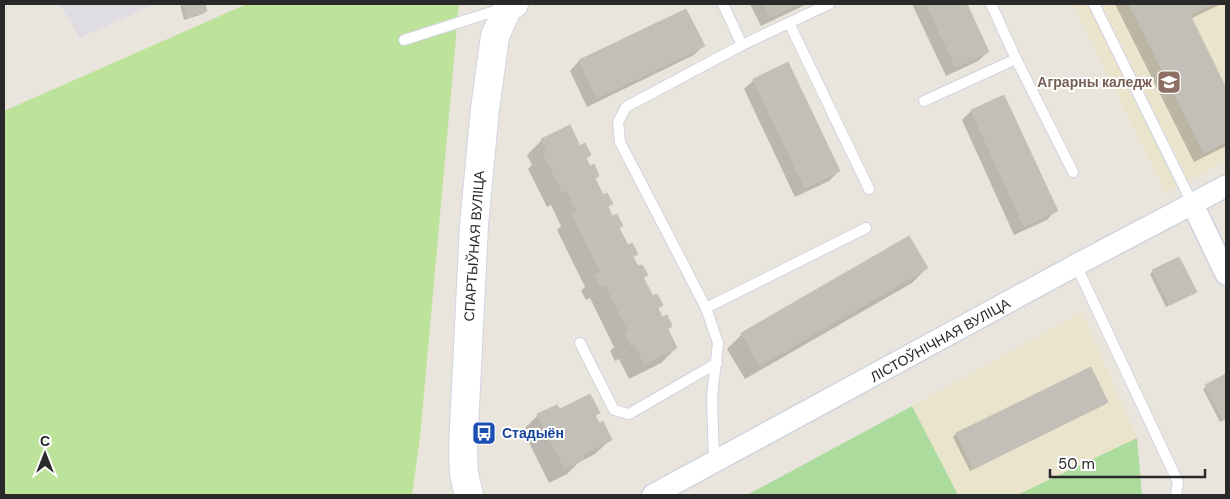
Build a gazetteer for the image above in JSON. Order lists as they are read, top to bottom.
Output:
{
  "streets": {
    "street": ["СПАРТЫЎНАЯ ВУЛІЦА", "ЛІСТОЎНІЧНАЯ ВУЛІЦА"]
  },
  "places": {
    "school or university": ["Аграрны каледж"],
    "bus stop": ["Стадыён"]
  },
  "scale_bar": "50 m",
  "north": "top"
}
